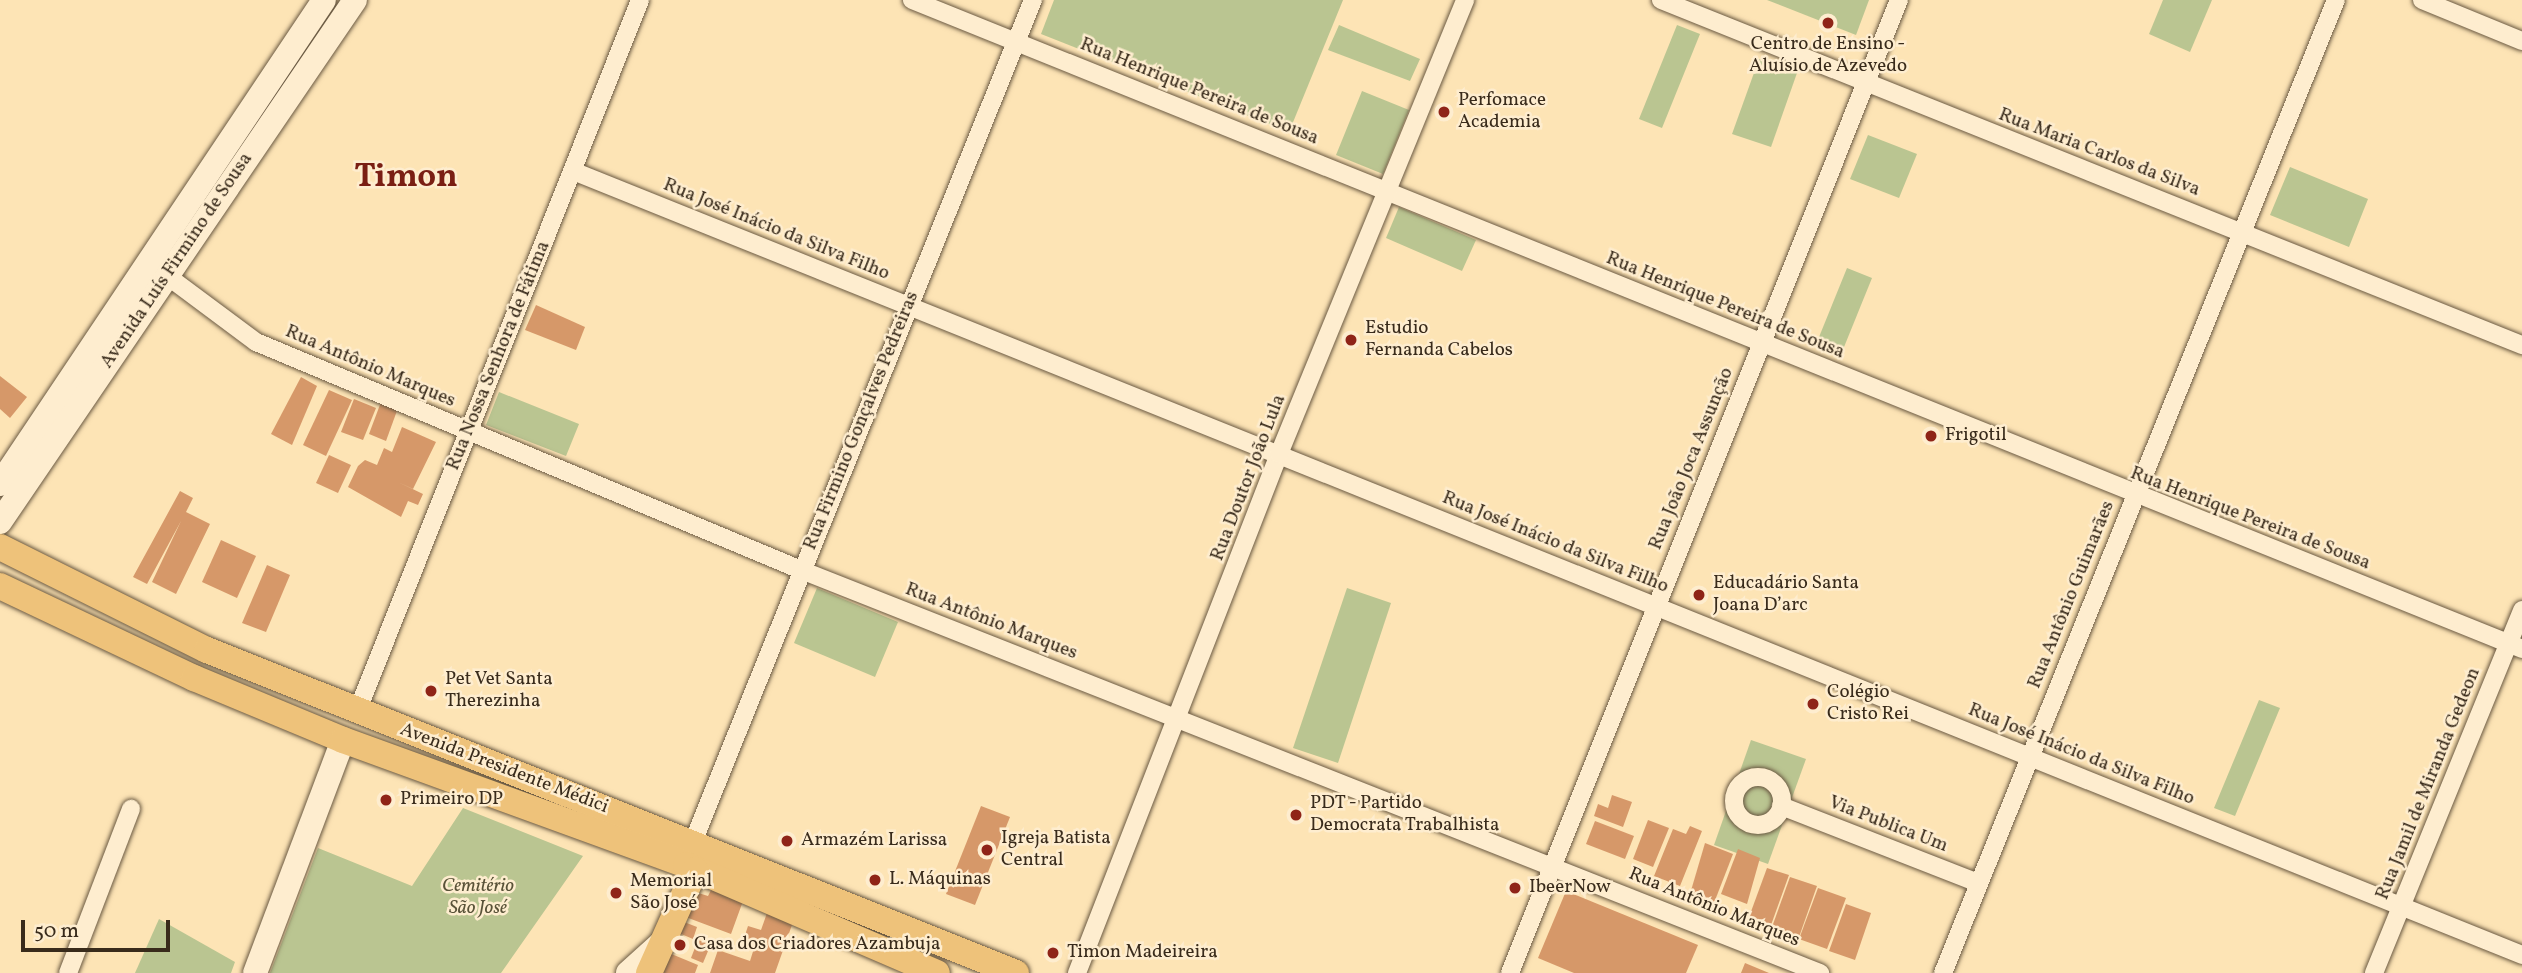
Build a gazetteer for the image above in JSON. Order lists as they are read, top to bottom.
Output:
{
  "streets": {
    "main road": ["Avenida Luís Firmino de Sousa", "Avenida Presidente Médici"],
    "street": [
      "Rua Henrique Pereira de Sousa",
      "Rua Maria Carlos da Silva",
      "Rua José Inácio da Silva Filho",
      "Rua Nossa Senhora de Fátima",
      "Rua Antônio Marques",
      "Rua Firmino Gonçalves Pedreiras",
      "Rua João Joca Assunção",
      "Rua Doutor João Lula",
      "Rua Antônio Guimarães",
      "Rua Jamil de Miranda Gedeon",
      "Via Publica Um"
    ]
  },
  "crossings": [
    ["Rua Henrique Pereira de Sousa", "Rua Firmino Gonçalves Pedreiras"],
    ["Rua Henrique Pereira de Sousa", "Rua João Joca Assunção"],
    ["Rua Henrique Pereira de Sousa", "Rua Doutor João Lula"],
    ["Rua Henrique Pereira de Sousa", "Rua Antônio Guimarães"],
    ["Rua Henrique Pereira de Sousa", "Rua Jamil de Miranda Gedeon"],
    ["Rua Maria Carlos da Silva", "Rua João Joca Assunção"],
    ["Rua Maria Carlos da Silva", "Rua Antônio Guimarães"],
    ["Rua José Inácio da Silva Filho", "Rua Nossa Senhora de Fátima"],
    ["Rua José Inácio da Silva Filho", "Rua Firmino Gonçalves Pedreiras"],
    ["Rua José Inácio da Silva Filho", "Rua João Joca Assunção"],
    ["Rua José Inácio da Silva Filho", "Rua Doutor João Lula"],
    ["Rua José Inácio da Silva Filho", "Rua Antônio Guimarães"],
    ["Rua José Inácio da Silva Filho", "Rua Jamil de Miranda Gedeon"],
    ["Avenida Luís Firmino de Sousa", "Rua Antônio Marques"],
    ["Rua Nossa Senhora de Fátima", "Rua Antônio Marques"],
    ["Rua Nossa Senhora de Fátima", "Avenida Presidente Médici"],
    ["Rua Antônio Marques", "Rua Firmino Gonçalves Pedreiras"],
    ["Rua Antônio Marques", "Rua João Joca Assunção"],
    ["Rua Antônio Marques", "Rua Doutor João Lula"],
    ["Rua Firmino Gonçalves Pedreiras", "Avenida Presidente Médici"],
    ["Rua Antônio Guimarães", "Via Publica Um"]
  ],
  "districts": ["Timon"],
  "parks": ["Cemitério São José"],
  "places": [
    "Centro de Ensino - Aluísio de Azevedo",
    "Perfomace Academia",
    "Estudio Fernanda Cabelos",
    "Frigotil",
    "Educadário Santa Joana D’arc",
    "Pet Vet Santa Therezinha",
    "Colégio Cristo Rei",
    "Primeiro DP",
    "PDT - Partido Democrata Trabalhista",
    "Armazém Larissa",
    "Igreja Batista Central",
    "L. Máquinas",
    "IbeerNow",
    "Memorial São José",
    "Casa dos Criadores Azambuja",
    "Timon Madeireira"
  ],
  "scale_bar": "50 m"
}
